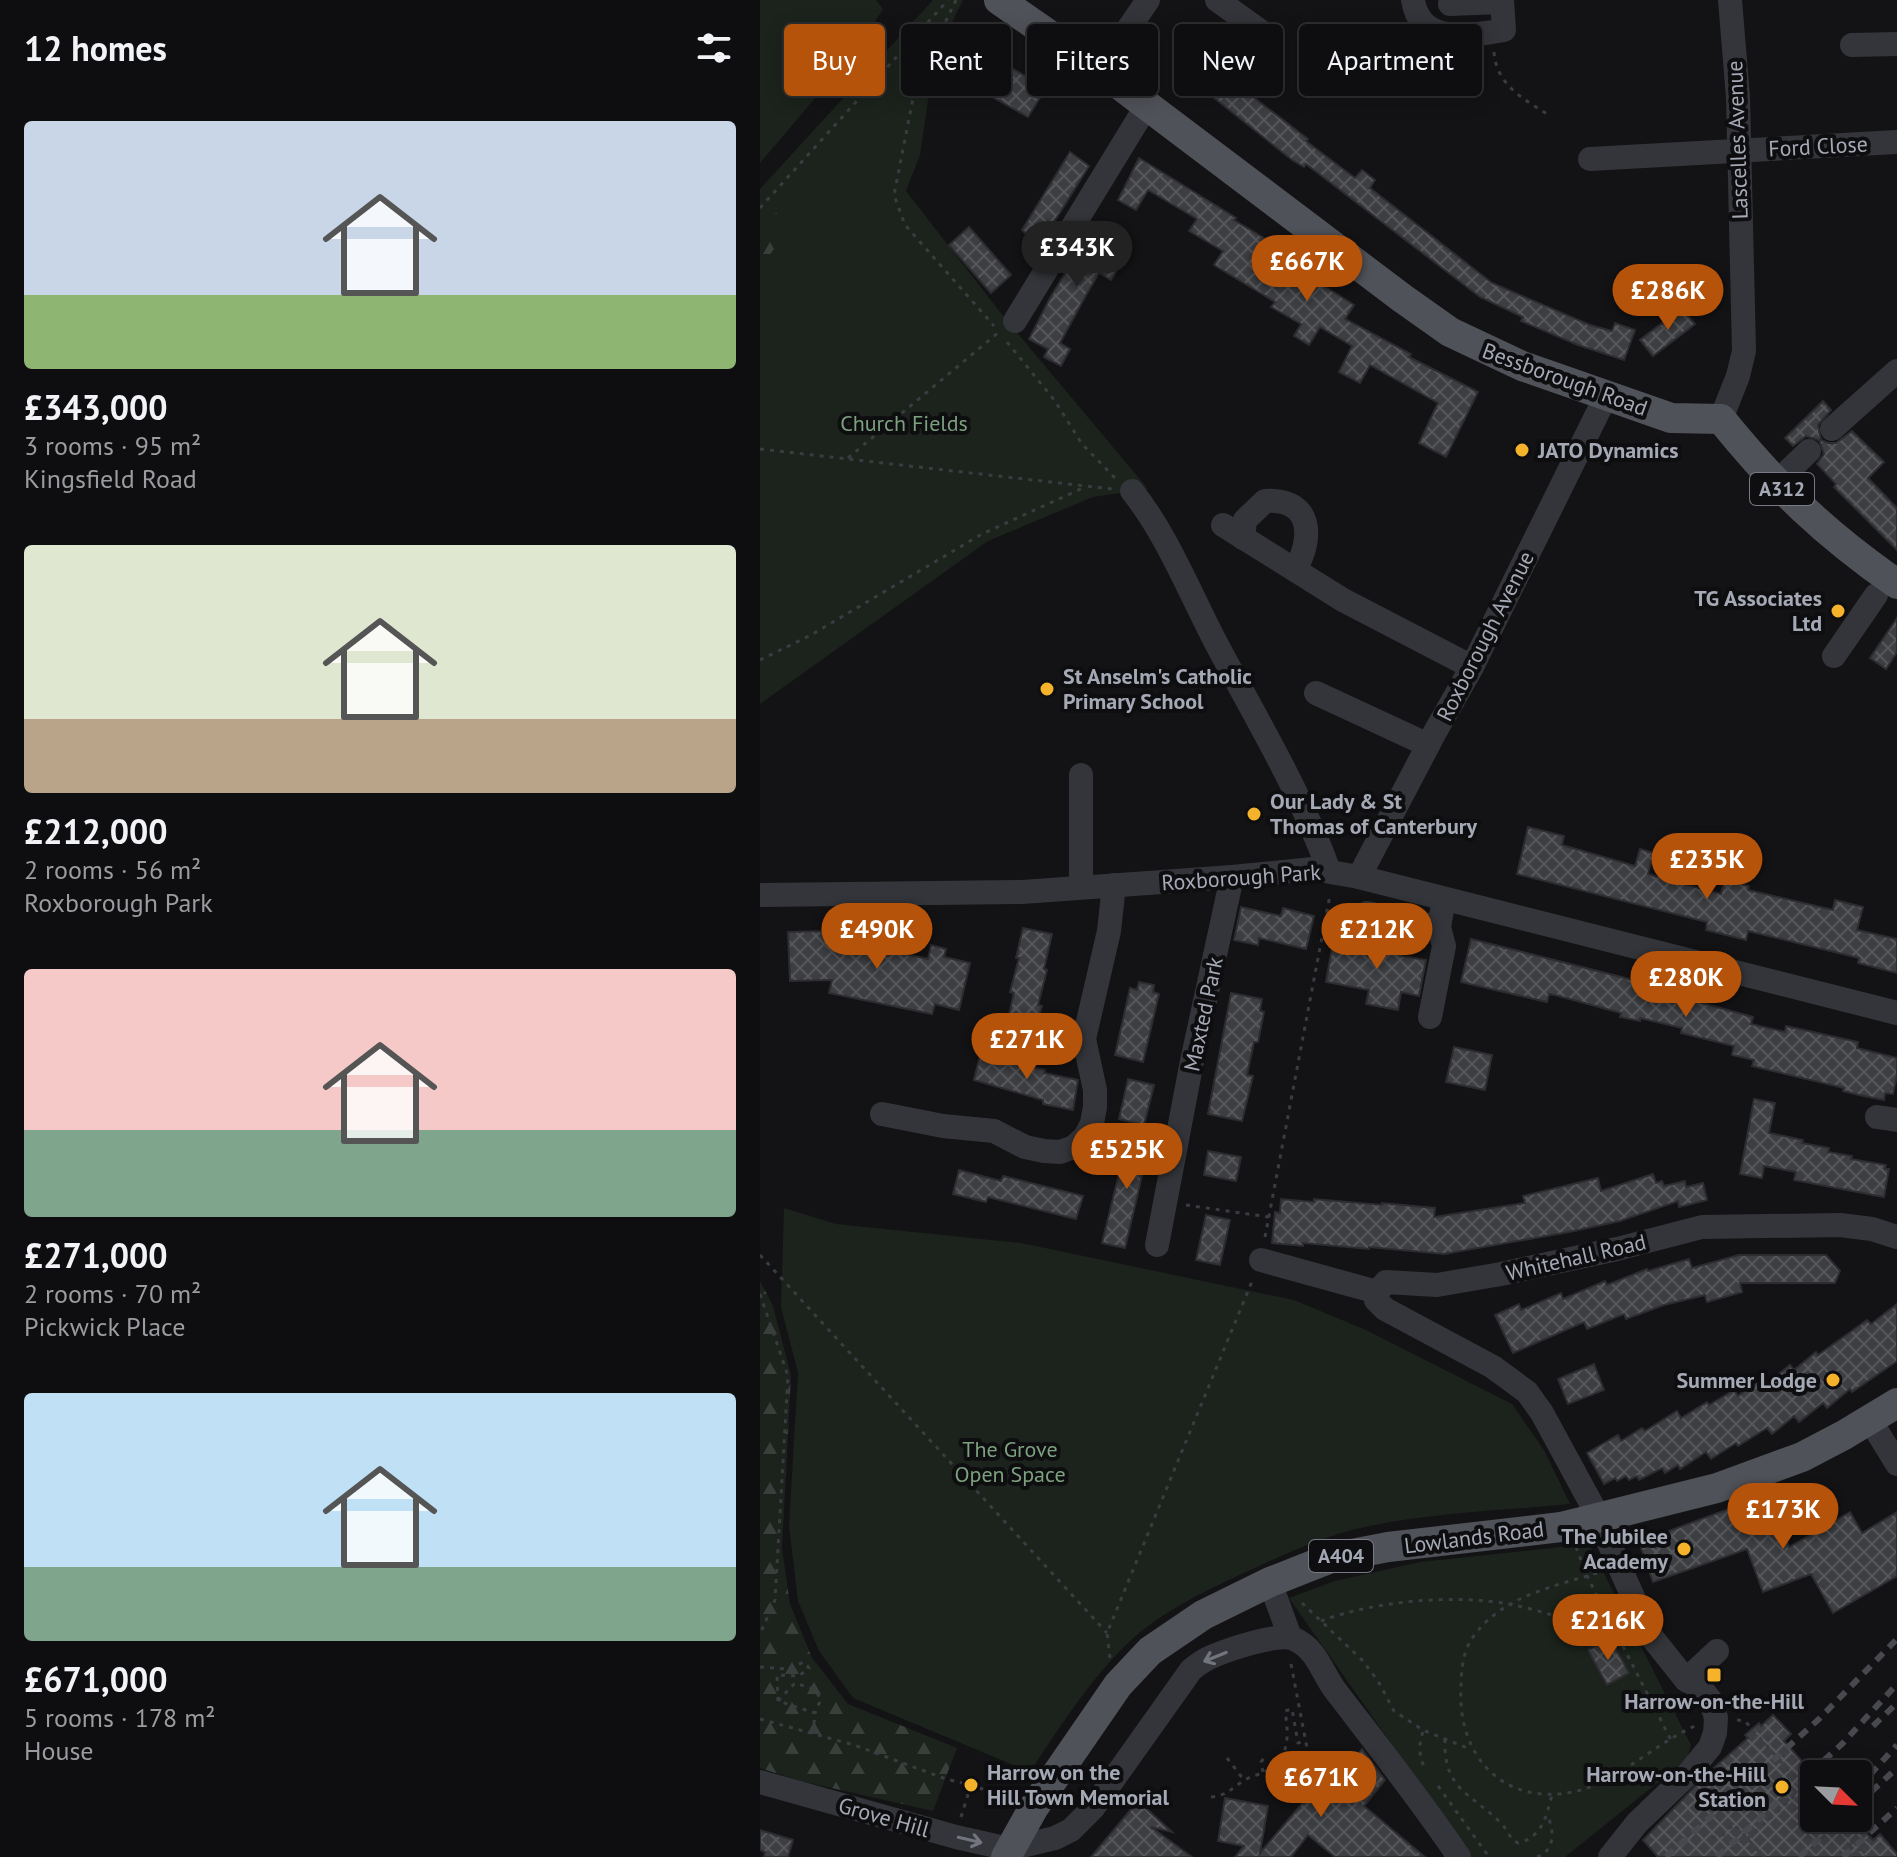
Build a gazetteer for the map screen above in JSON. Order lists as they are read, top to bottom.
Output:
{
  "streets": {
    "main road": [
      "Bessborough Road",
      "A312",
      "Lowlands Road",
      "A404"
    ],
    "street": [
      "Lascelles Avenue",
      "Ford Close",
      "Roxborough Avenue",
      "Roxborough Park",
      "Maxted Park",
      "Whitehall Road",
      "Grove Hill"
    ]
  },
  "crossings": [
    ["Lascelles Avenue", "Ford Close"],
    ["Lascelles Avenue", "Bessborough Road"],
    ["Lascelles Avenue", "A312"],
    ["Bessborough Road", "A312"],
    ["Bessborough Road", "Roxborough Avenue"],
    ["Roxborough Avenue", "Roxborough Park"],
    ["Roxborough Park", "Maxted Park"],
    ["Lowlands Road", "Grove Hill"]
  ],
  "one_way": ["Grove Hill"],
  "parks": ["Church Fields", "The Grove Open Space"],
  "places": {
    "other": [
      "JATO Dynamics",
      "TG Associates Ltd",
      "St Anselm's Catholic Primary School",
      "Our Lady & St Thomas of Canterbury",
      "Summer Lodge",
      "The Jubilee Academy",
      "Harrow on the Hill Town Memorial",
      "Harrow-on-the-Hill Station"
    ],
    "transit": ["Harrow-on-the-Hill"]
  },
  "north": "bottom right",
  "page": {
    "heading": "12 homes",
    "chip": [
      "Buy",
      "Rent",
      "Filters",
      "New",
      "Apartment"
    ],
    "list": [
      {
        "name": "£343,000",
        "note": "3 rooms · 95 m² · Kingsfield Road"
      },
      {
        "name": "£212,000",
        "note": "2 rooms · 56 m² · Roxborough Park"
      },
      {
        "name": "£271,000",
        "note": "2 rooms · 70 m² · Pickwick Place"
      },
      {
        "name": "£671,000",
        "note": "5 rooms · 178 m² · House"
      }
    ],
    "price": [
      "£343K",
      "£667K",
      "£286K",
      "£235K",
      "£490K",
      "£212K",
      "£280K",
      "£271K",
      "£525K",
      "£173K",
      "£216K",
      "£671K"
    ]
  }
}
